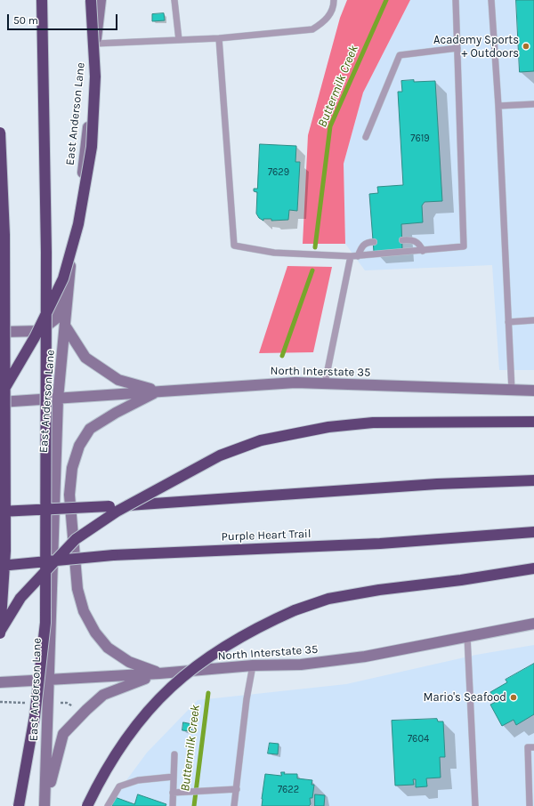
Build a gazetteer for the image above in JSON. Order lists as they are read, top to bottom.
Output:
{
  "streets": {
    "highway": ["Purple Heart Trail"],
    "main road": ["East Anderson Lane", "North Interstate 35"]
  },
  "crossings": [
    ["East Anderson Lane", "North Interstate 35"]
  ],
  "water": ["Buttermilk Creek"],
  "places": ["Academy Sports + Outdoors", "Mario's Seafood"],
  "house_numbers": [
    "7619",
    "7629",
    "7604",
    "7622"
  ],
  "scale_bar": "50 m"
}
